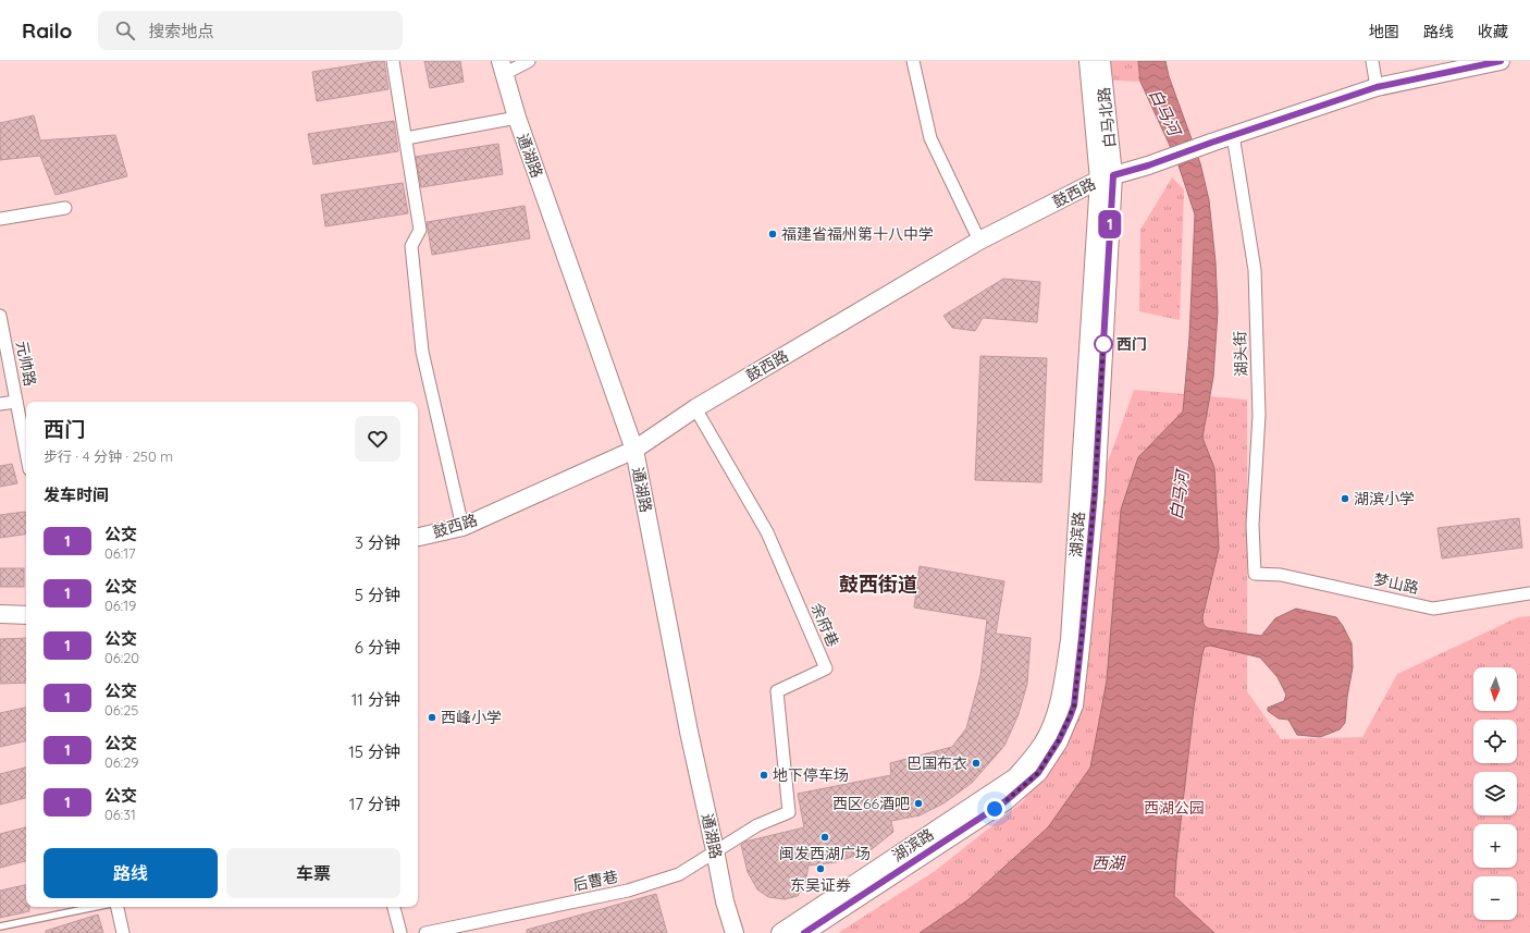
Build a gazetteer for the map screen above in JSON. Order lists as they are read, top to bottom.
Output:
{
  "streets": {
    "street": [
      "白马北路",
      "通湖路",
      "鼓西路",
      "湖头街",
      "元帅路",
      "湖滨路",
      "梦山路",
      "余府巷",
      "后曹巷"
    ]
  },
  "crossings": [
    ["白马北路", "鼓西路"],
    ["白马北路", "湖滨路"],
    ["通湖路", "鼓西路"],
    ["通湖路", "后曹巷"],
    ["鼓西路", "湖头街"],
    ["鼓西路", "湖滨路"],
    ["鼓西路", "余府巷"],
    ["湖头街", "梦山路"],
    ["余府巷", "后曹巷"]
  ],
  "districts": ["鼓西街道"],
  "water": ["白马河", "西湖"],
  "parks": ["西湖公园"],
  "places": [
    "福建省福州第十八中学",
    "西门",
    "湖滨小学",
    "西峰小学",
    "巴国布衣",
    "地下停车场",
    "西区66酒吧",
    "闽发西湖广场",
    "东吴证券"
  ],
  "lines": ["bus line 1"],
  "north": "bottom",
  "page": {
    "header": "Railo",
    "search": "搜索地点",
    "nav": ["地图", "路线", "收藏"],
    "on_map": "1",
    "heading": [
      ["西门", "步行 · 4 分钟 · 250 m"],
      "发车时间"
    ],
    "list": [
      {
        "mark": "1",
        "name": "公交",
        "note": "06:17",
        "value": "3 分钟"
      },
      {
        "mark": "1",
        "name": "公交",
        "note": "06:19",
        "value": "5 分钟"
      },
      {
        "mark": "1",
        "name": "公交",
        "note": "06:20",
        "value": "6 分钟"
      },
      {
        "mark": "1",
        "name": "公交",
        "note": "06:25",
        "value": "11 分钟"
      },
      {
        "mark": "1",
        "name": "公交",
        "note": "06:29",
        "value": "15 分钟"
      },
      {
        "mark": "1",
        "name": "公交",
        "note": "06:31",
        "value": "17 分钟"
      }
    ],
    "map_buttons": ["+", "−"],
    "buttons": ["路线", "车票"]
  }
}
